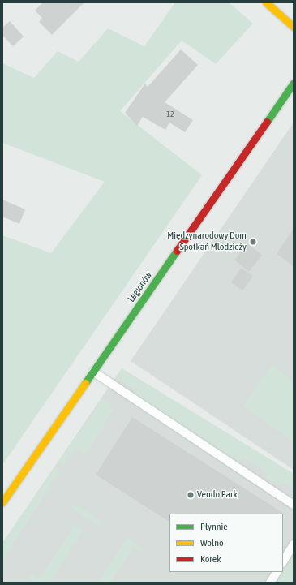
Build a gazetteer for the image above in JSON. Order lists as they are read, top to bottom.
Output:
{
  "streets": {
    "main road": ["Legionów"]
  },
  "places": ["Międzynarodowy Dom Spotkań Mlodzieży", "Vendo Park"],
  "house_numbers": ["12"],
  "legend": ["Płynnie", "Wolno", "Korek"]
}
